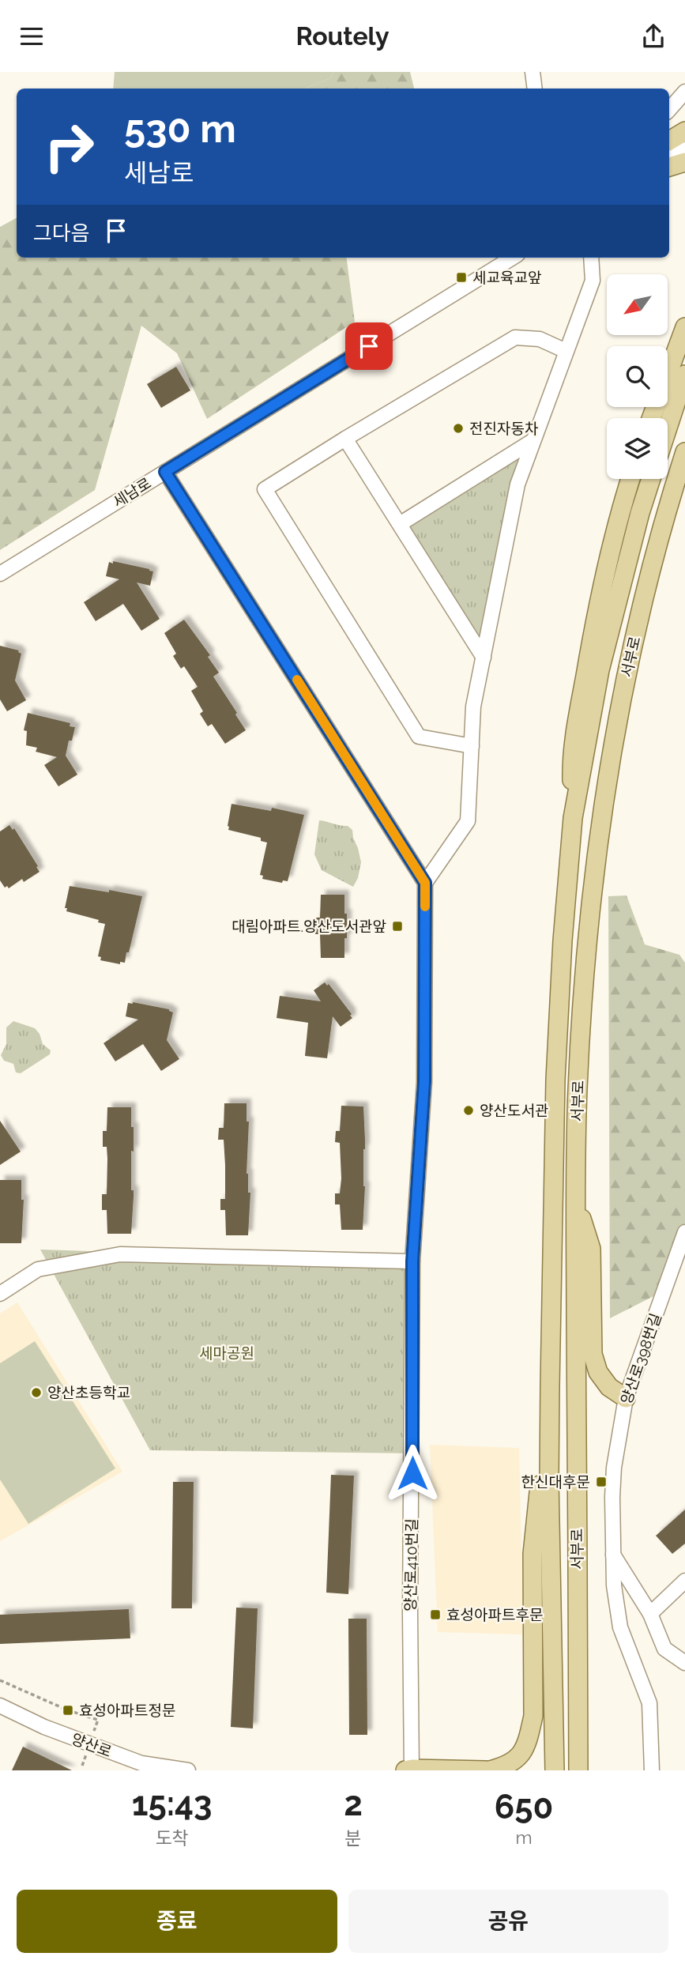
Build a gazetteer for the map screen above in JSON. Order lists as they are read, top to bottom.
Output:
{
  "streets": {
    "main road": ["서부로"],
    "street": [
      "세남로",
      "양산로398번길",
      "양산로410번길",
      "양산로"
    ]
  },
  "parks": ["세마공원"],
  "places": {
    "transit": [
      "세교육교앞",
      "대림아파트.양산도서관앞",
      "한신대후문",
      "효성아파트후문",
      "효성아파트정문"
    ],
    "other": ["전진자동차", "양산도서관", "양산초등학교"]
  },
  "north": "bottom left",
  "page": {
    "header": "Routely",
    "turn": ["530 m", "세남로"],
    "then": "그다음",
    "eta": [
      "15:43",
      "도착",
      "2",
      "분",
      "650",
      "m"
    ],
    "buttons": ["종료", "공유"]
  }
}
